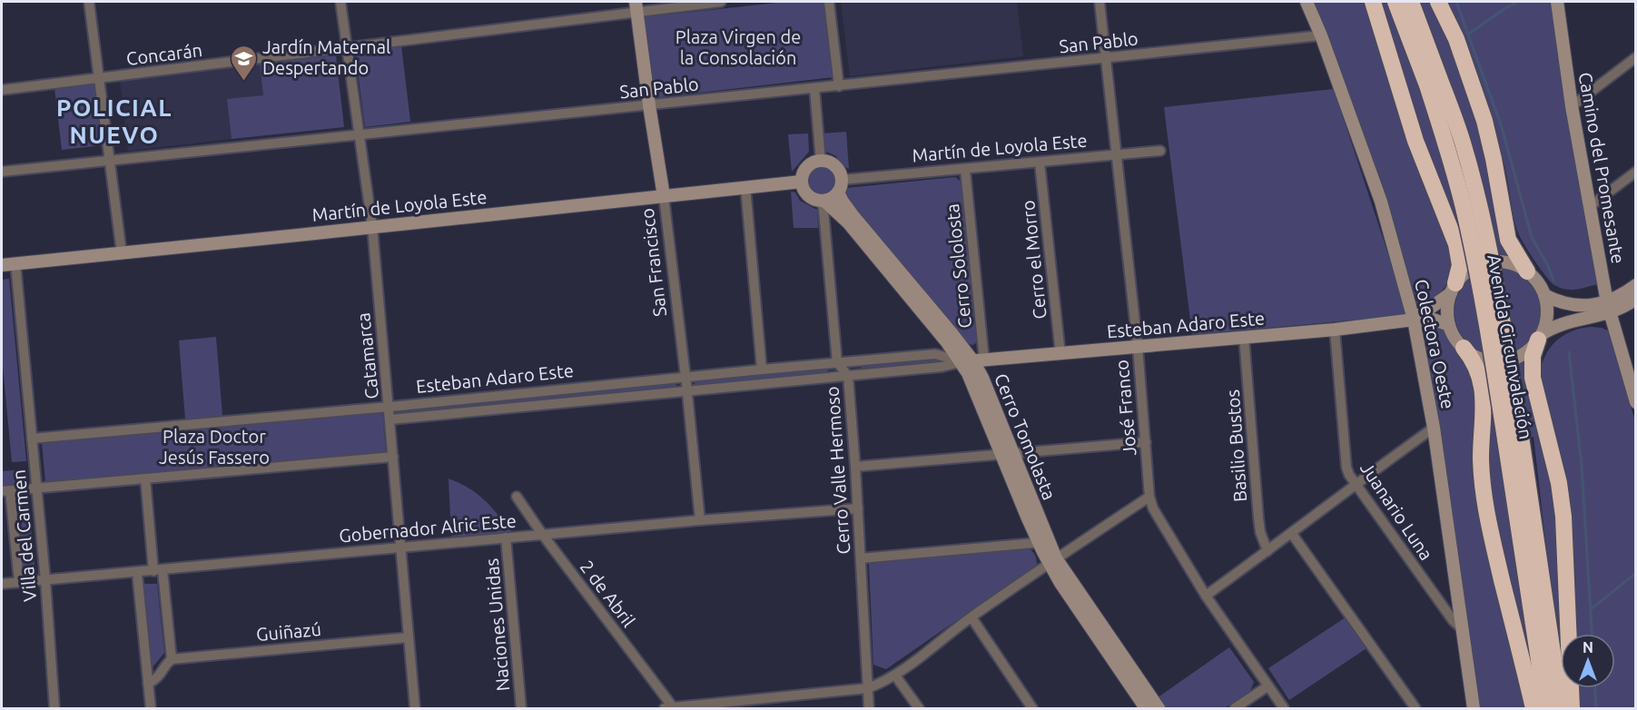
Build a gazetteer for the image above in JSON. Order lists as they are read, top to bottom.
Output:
{
  "streets": {
    "highway": ["Avenida Circunvalación"],
    "main road": [
      "Martín de Loyola Este",
      "Camino del Promesante",
      "San Francisco",
      "Esteban Adaro Este",
      "Colectora Oeste",
      "Cerro Tomolasta"
    ],
    "street": [
      "San Pablo",
      "Concarán",
      "Cerro el Morro",
      "Cerro Sololosta",
      "Catamarca",
      "José Franco",
      "Basilio Bustos",
      "Cerro Valle Hermoso",
      "Juanario Luna",
      "Gobernador Alric Este",
      "Villa del Carmen",
      "2 de Abril",
      "Naciones Unidas",
      "Guiñazú"
    ]
  },
  "crossings": [
    ["San Pablo", "San Francisco"],
    ["San Pablo", "Colectora Oeste"],
    ["San Pablo", "Catamarca"],
    ["San Pablo", "José Franco"],
    ["Concarán", "San Francisco"],
    ["Concarán", "Catamarca"],
    ["Martín de Loyola Este", "Cerro el Morro"],
    ["Martín de Loyola Este", "San Francisco"],
    ["Martín de Loyola Este", "Cerro Sololosta"],
    ["Martín de Loyola Este", "Catamarca"],
    ["Martín de Loyola Este", "José Franco"],
    ["Martín de Loyola Este", "Cerro Tomolasta"],
    ["Martín de Loyola Este", "Cerro Valle Hermoso"],
    ["Martín de Loyola Este", "Villa del Carmen"],
    ["Cerro el Morro", "Esteban Adaro Este"],
    ["San Francisco", "Esteban Adaro Este"],
    ["San Francisco", "Gobernador Alric Este"],
    ["Cerro Sololosta", "Esteban Adaro Este"],
    ["Cerro Sololosta", "Cerro Tomolasta"],
    ["Esteban Adaro Este", "Colectora Oeste"],
    ["Esteban Adaro Este", "Catamarca"],
    ["Esteban Adaro Este", "José Franco"],
    ["Esteban Adaro Este", "Cerro Tomolasta"],
    ["Esteban Adaro Este", "Basilio Bustos"],
    ["Esteban Adaro Este", "Cerro Valle Hermoso"],
    ["Esteban Adaro Este", "Juanario Luna"],
    ["Esteban Adaro Este", "Villa del Carmen"],
    ["Colectora Oeste", "Juanario Luna"],
    ["Catamarca", "Gobernador Alric Este"],
    ["Catamarca", "Guiñazú"],
    ["Cerro Tomolasta", "Cerro Valle Hermoso"],
    ["Cerro Valle Hermoso", "Gobernador Alric Este"],
    ["Gobernador Alric Este", "Villa del Carmen"],
    ["Gobernador Alric Este", "2 de Abril"],
    ["Gobernador Alric Este", "Naciones Unidas"]
  ],
  "districts": ["POLICIAL NUEVO"],
  "parks": ["Plaza Virgen de la Consolación", "Plaza Doctor Jesús Fassero"],
  "places": {
    "school or university": ["Jardín Maternal Despertando"]
  },
  "north": "top"
}
